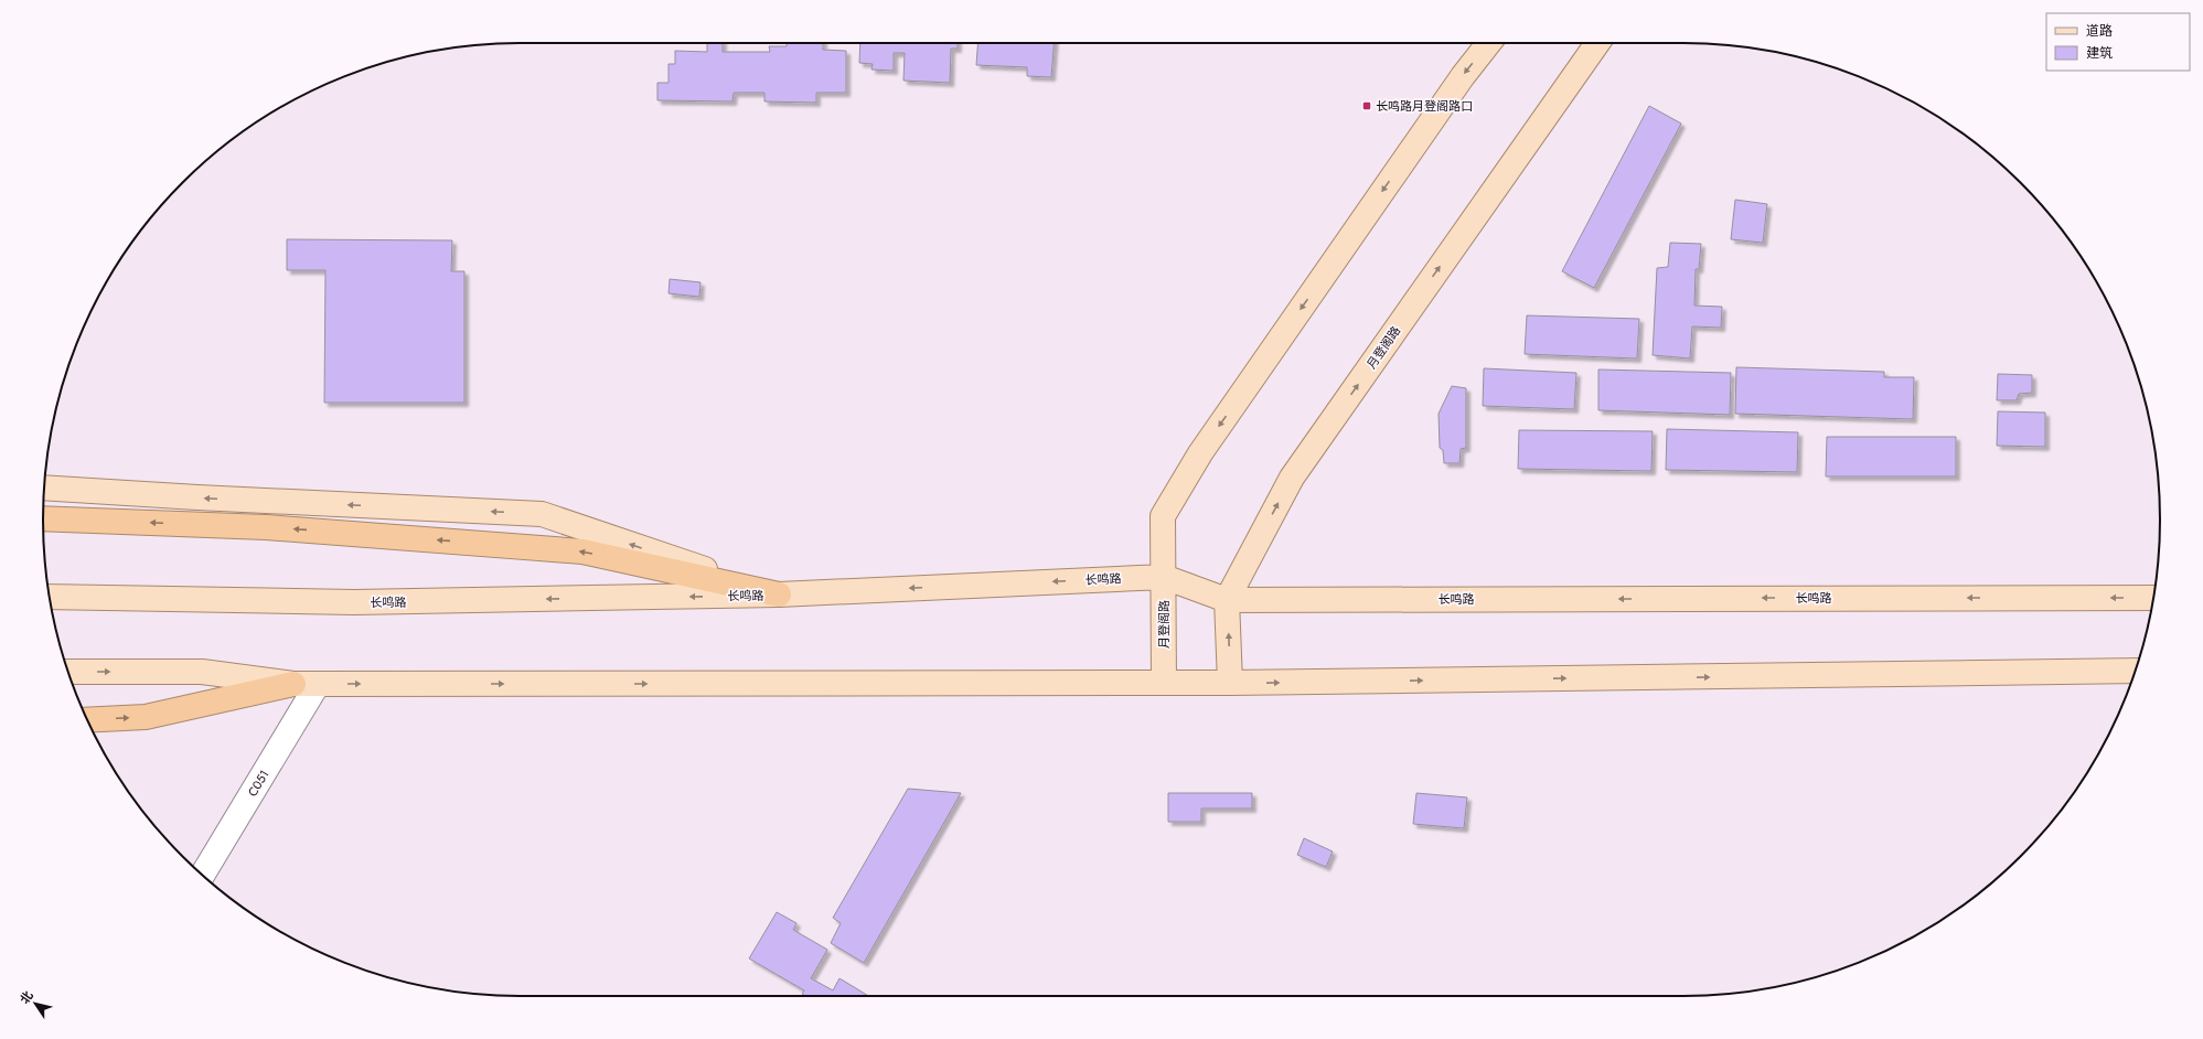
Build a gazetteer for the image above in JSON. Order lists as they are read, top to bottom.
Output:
{
  "streets": {
    "main road": ["月登阁路", "长鸣路"],
    "street": ["C051"]
  },
  "crossings": [
    ["月登阁路", "长鸣路"]
  ],
  "places": {
    "transit": ["长鸣路月登阁路口"]
  },
  "legend": ["道路", "建筑"],
  "north": "top left"
}
